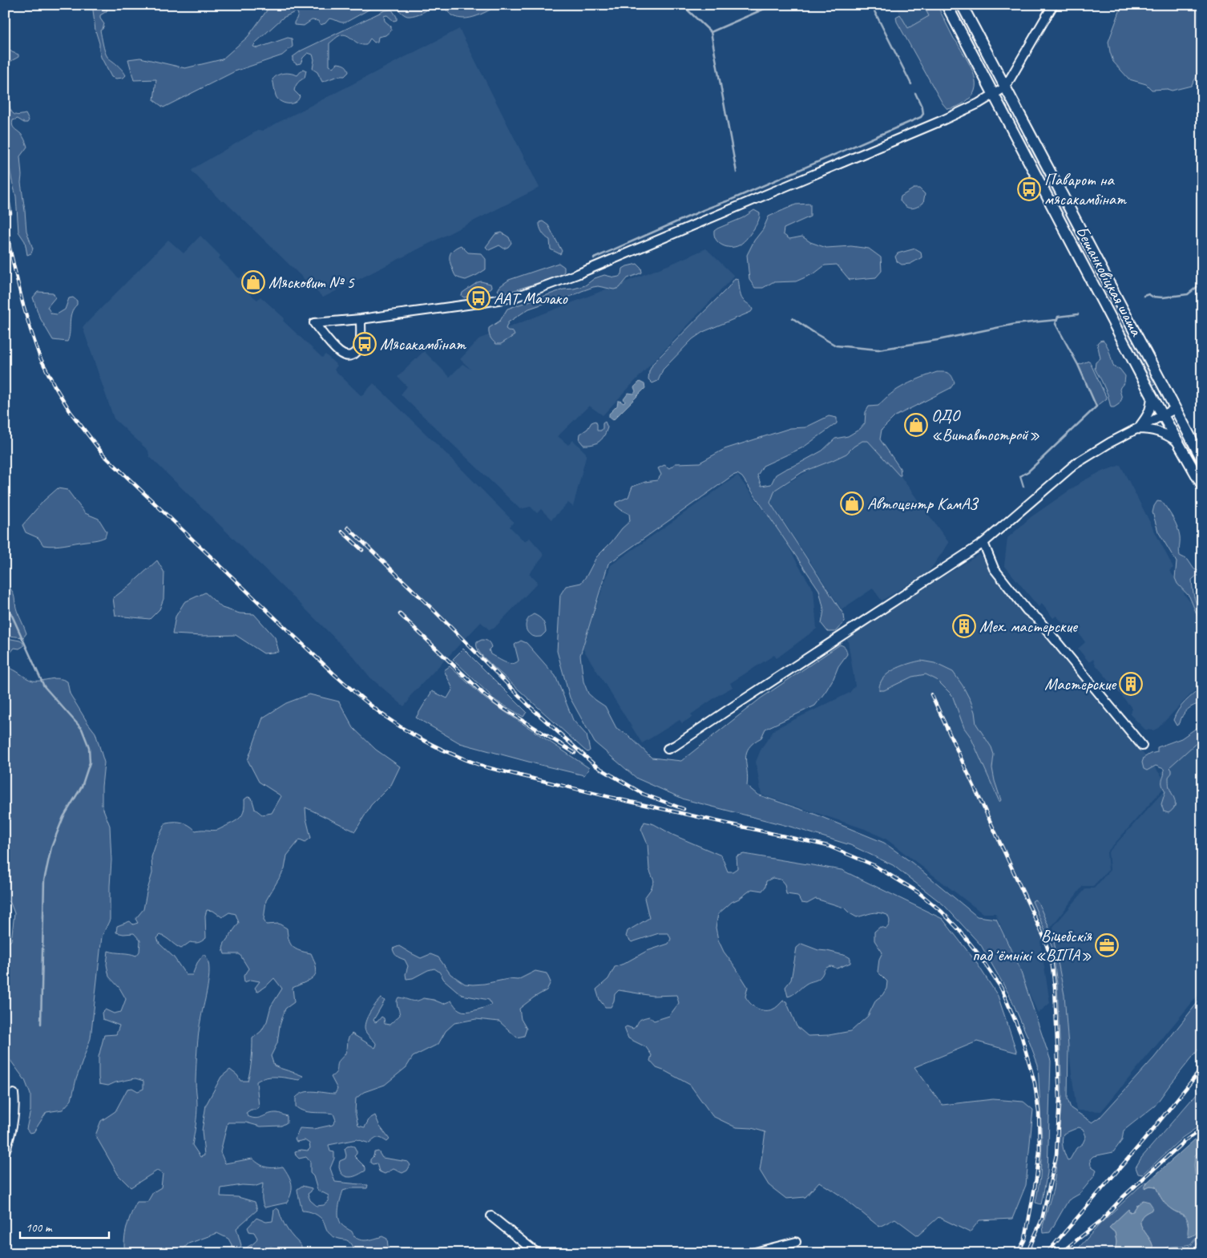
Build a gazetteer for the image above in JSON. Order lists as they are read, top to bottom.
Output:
{
  "streets": {
    "main road": ["Бешанковіцкая шаша"]
  },
  "places": {
    "bus stop": ["Паварот на мясакамбінат", "ААТ Малако", "Мясакамбінат"],
    "shop": ["Мясковит № 5", "ОДО «Витавтострой»", "Автоцентр КамАЗ"],
    "building": ["Мех. мастерские", "Мастерские"],
    "office": ["Віцебскія падʼёмнікі «ВІПА»"]
  },
  "scale_bar": "100 m"
}
